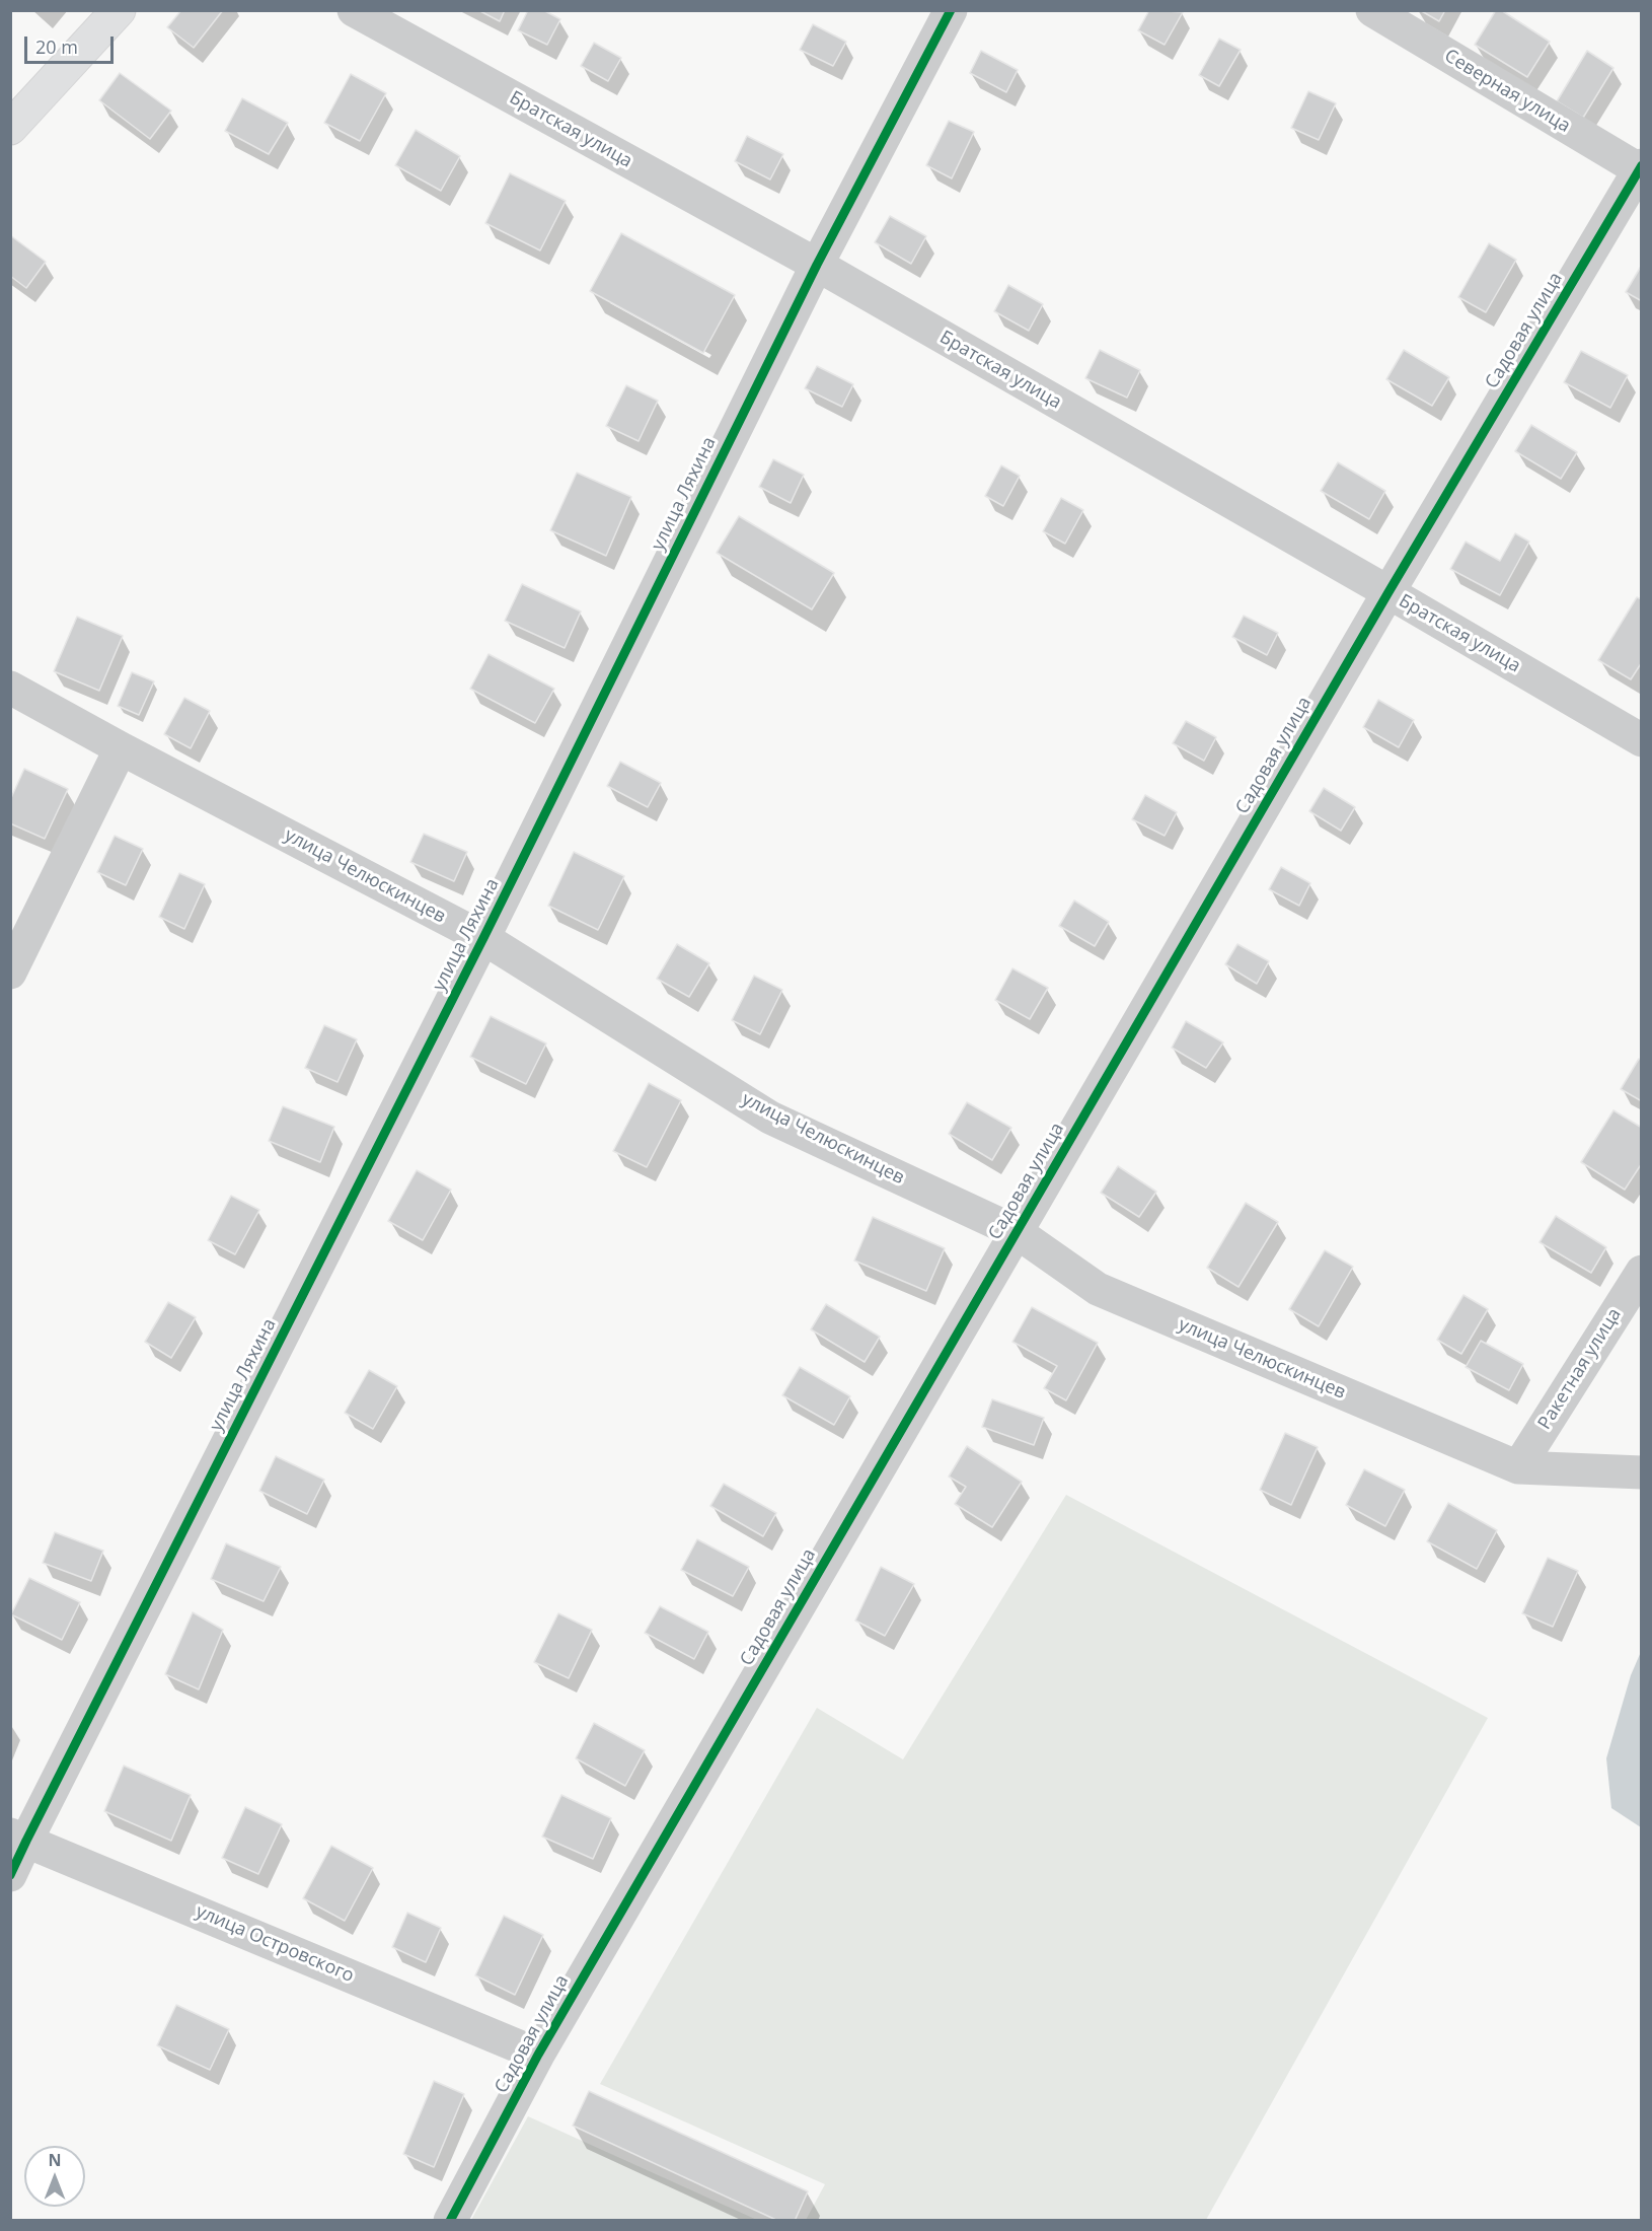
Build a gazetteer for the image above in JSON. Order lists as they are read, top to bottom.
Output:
{
  "streets": {
    "street": [
      "Северная улица",
      "Братская улица",
      "Садовая улица",
      "улица Ляхина",
      "улица Челюскинцев",
      "Ракетная улица",
      "улица Островского"
    ]
  },
  "crossings": [
    ["Северная улица", "Садовая улица"],
    ["Братская улица", "Садовая улица"],
    ["Братская улица", "улица Ляхина"],
    ["Садовая улица", "улица Челюскинцев"],
    ["Садовая улица", "улица Островского"],
    ["улица Ляхина", "улица Челюскинцев"],
    ["улица Ляхина", "улица Островского"],
    ["улица Челюскинцев", "Ракетная улица"]
  ],
  "scale_bar": "20 m",
  "north": "top"
}
